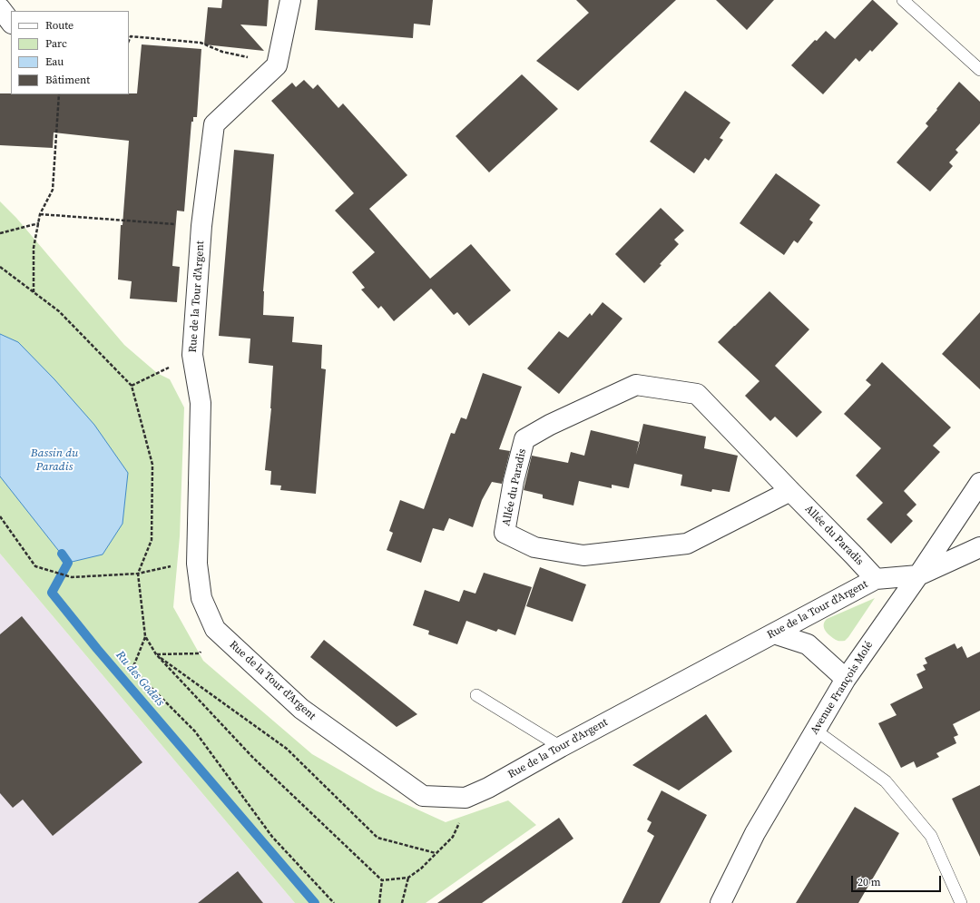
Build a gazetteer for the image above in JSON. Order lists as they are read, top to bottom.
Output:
{
  "streets": {
    "street": ["Rue de la Tour d'Argent", "Allée du Paradis", "Avenue François Molé"]
  },
  "crossings": [
    ["Rue de la Tour d'Argent", "Allée du Paradis"],
    ["Rue de la Tour d'Argent", "Avenue François Molé"]
  ],
  "water": ["Bassin du Paradis", "Ru des Godets"],
  "legend": [
    "Route",
    "Parc",
    "Eau",
    "Bâtiment"
  ],
  "scale_bar": "20 m"
}
